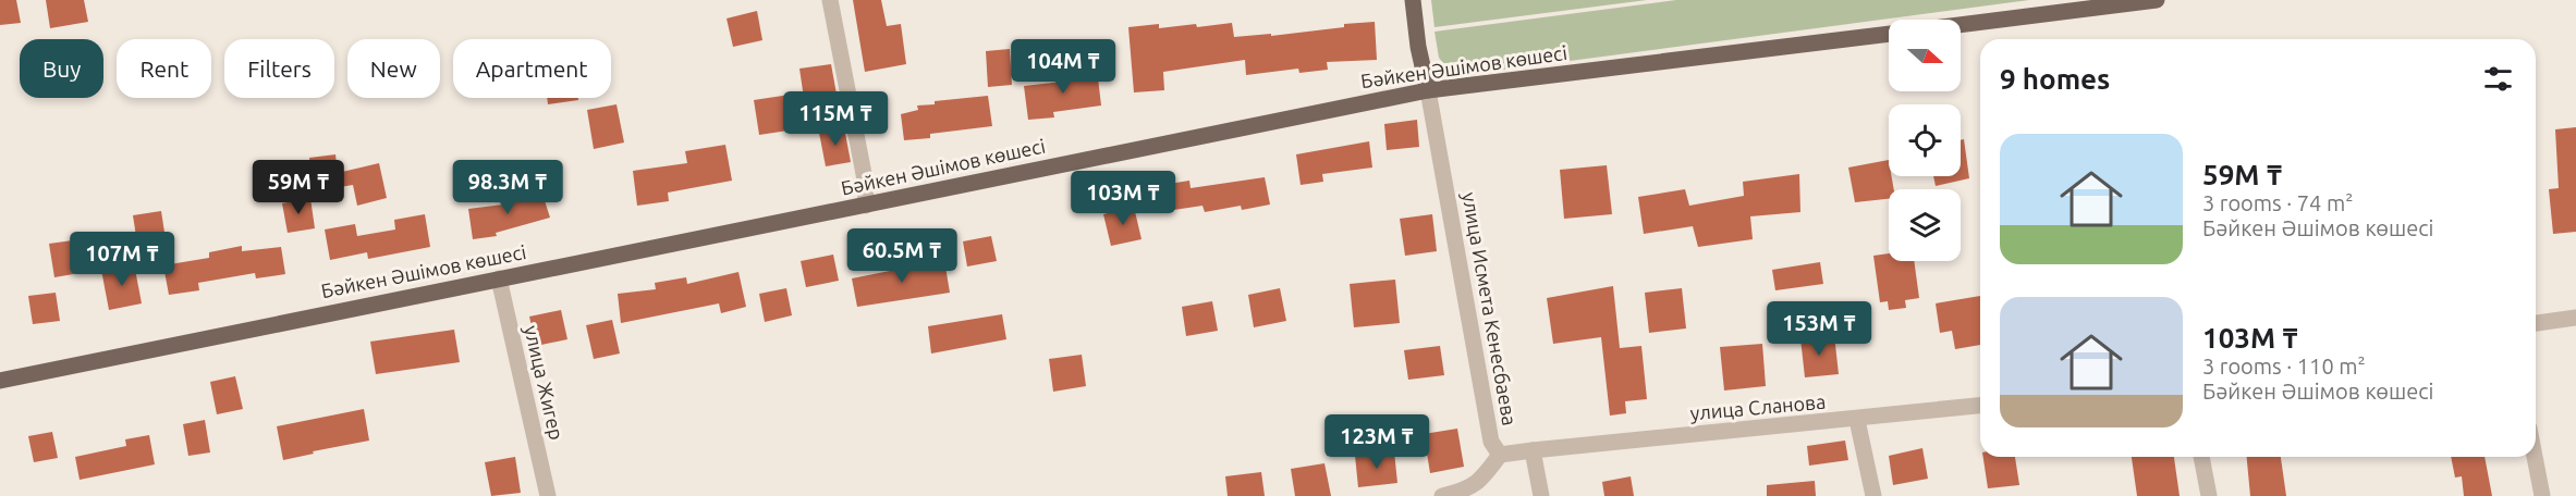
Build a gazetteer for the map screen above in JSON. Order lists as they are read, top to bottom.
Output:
{
  "streets": {
    "main road": ["Бәйкен Әшімов көшесі"],
    "street": ["улица Исмета Кенесбаева", "улица Жигер", "улица Сланова"]
  },
  "crossings": [
    ["Бәйкен Әшімов көшесі", "улица Исмета Кенесбаева"],
    ["Бәйкен Әшімов көшесі", "улица Жигер"],
    ["улица Исмета Кенесбаева", "улица Сланова"]
  ],
  "north": "right",
  "page": {
    "price": [
      "104M ₸",
      "115M ₸",
      "59M ₸",
      "98.3M ₸",
      "103M ₸",
      "60.5M ₸",
      "107M ₸",
      "153M ₸",
      "123M ₸"
    ],
    "chip": [
      "Buy",
      "Rent",
      "Filters",
      "New",
      "Apartment"
    ],
    "heading": "9 homes",
    "list": [
      {
        "name": "59M ₸",
        "note": "3 rooms · 74 m² · Бәйкен Әшімов көшесі"
      },
      {
        "name": "103M ₸",
        "note": "3 rooms · 110 m² · Бәйкен Әшімов көшесі"
      }
    ]
  }
}
